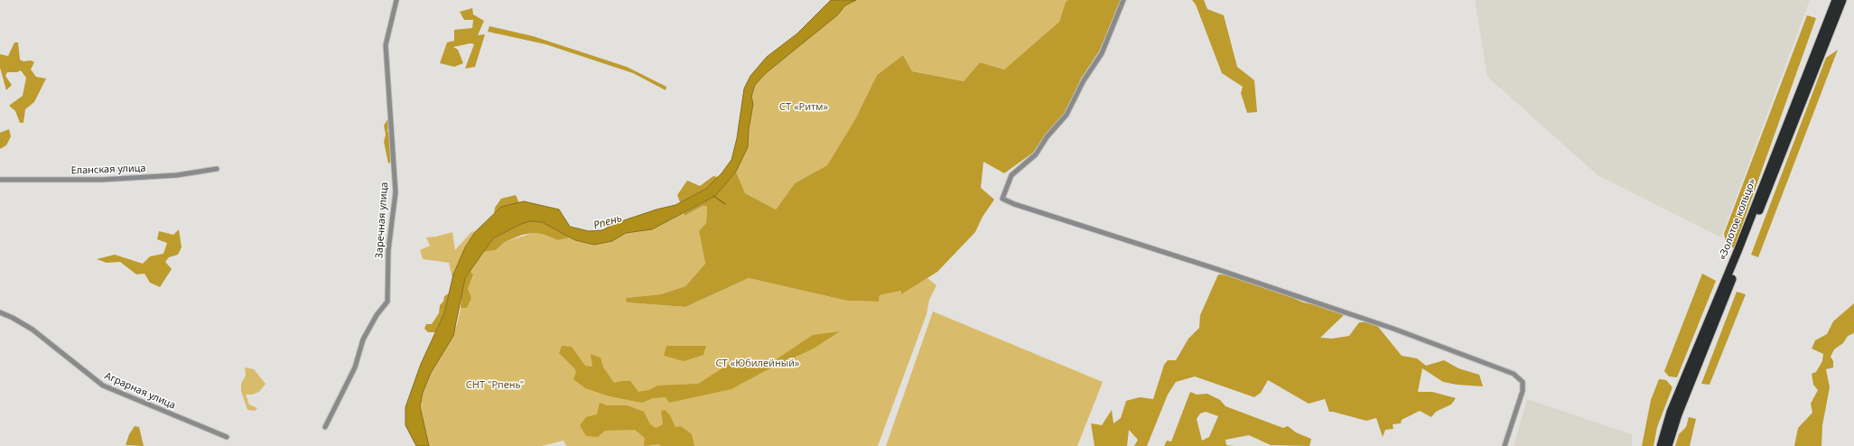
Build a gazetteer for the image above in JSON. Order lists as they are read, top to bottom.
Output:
{
  "streets": {
    "highway": ["«Золотое кольцо»"],
    "street": ["Еланская улица", "Заречная улица", "Аграрная улица"]
  },
  "water": ["Рпень"],
  "parks": ["СТ «Ритм»", "СТ «Юбилейный»", "СНТ \"Рпень\""]
}
